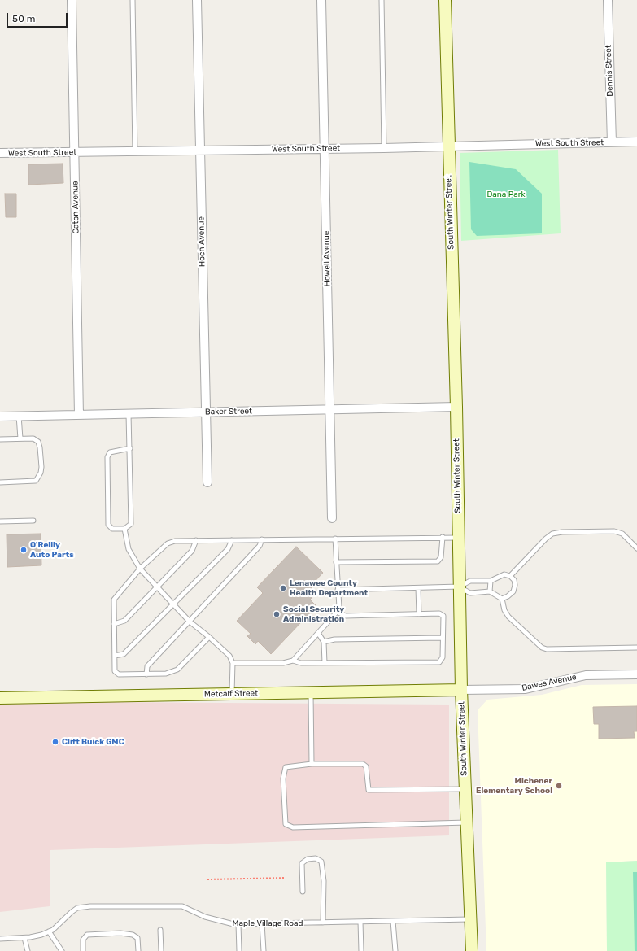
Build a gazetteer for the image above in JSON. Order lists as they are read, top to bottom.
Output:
{
  "streets": {
    "street": [
      "Dennis Street",
      "West South Street",
      "Caton Avenue",
      "South Winter Street",
      "Hoch Avenue",
      "Howell Avenue",
      "Baker Street",
      "Dawes Avenue",
      "Metcalf Street"
    ],
    "lane": ["Maple Village Road"]
  },
  "crossings": [
    ["Dennis Street", "West South Street"],
    ["West South Street", "Caton Avenue"],
    ["West South Street", "South Winter Street"],
    ["West South Street", "Hoch Avenue"],
    ["West South Street", "Howell Avenue"],
    ["Caton Avenue", "Baker Street"],
    ["South Winter Street", "Baker Street"],
    ["South Winter Street", "Dawes Avenue"],
    ["South Winter Street", "Metcalf Street"],
    ["South Winter Street", "Maple Village Road"],
    ["Hoch Avenue", "Baker Street"],
    ["Howell Avenue", "Baker Street"],
    ["Dawes Avenue", "Metcalf Street"]
  ],
  "parks": ["Dana Park"],
  "places": [
    "O'Reilly Auto Parts",
    "Lenawee County Health Department",
    "Social Security Administration",
    "Clift Buick GMC",
    "Michener Elementary School"
  ],
  "scale_bar": "50 m"
}
